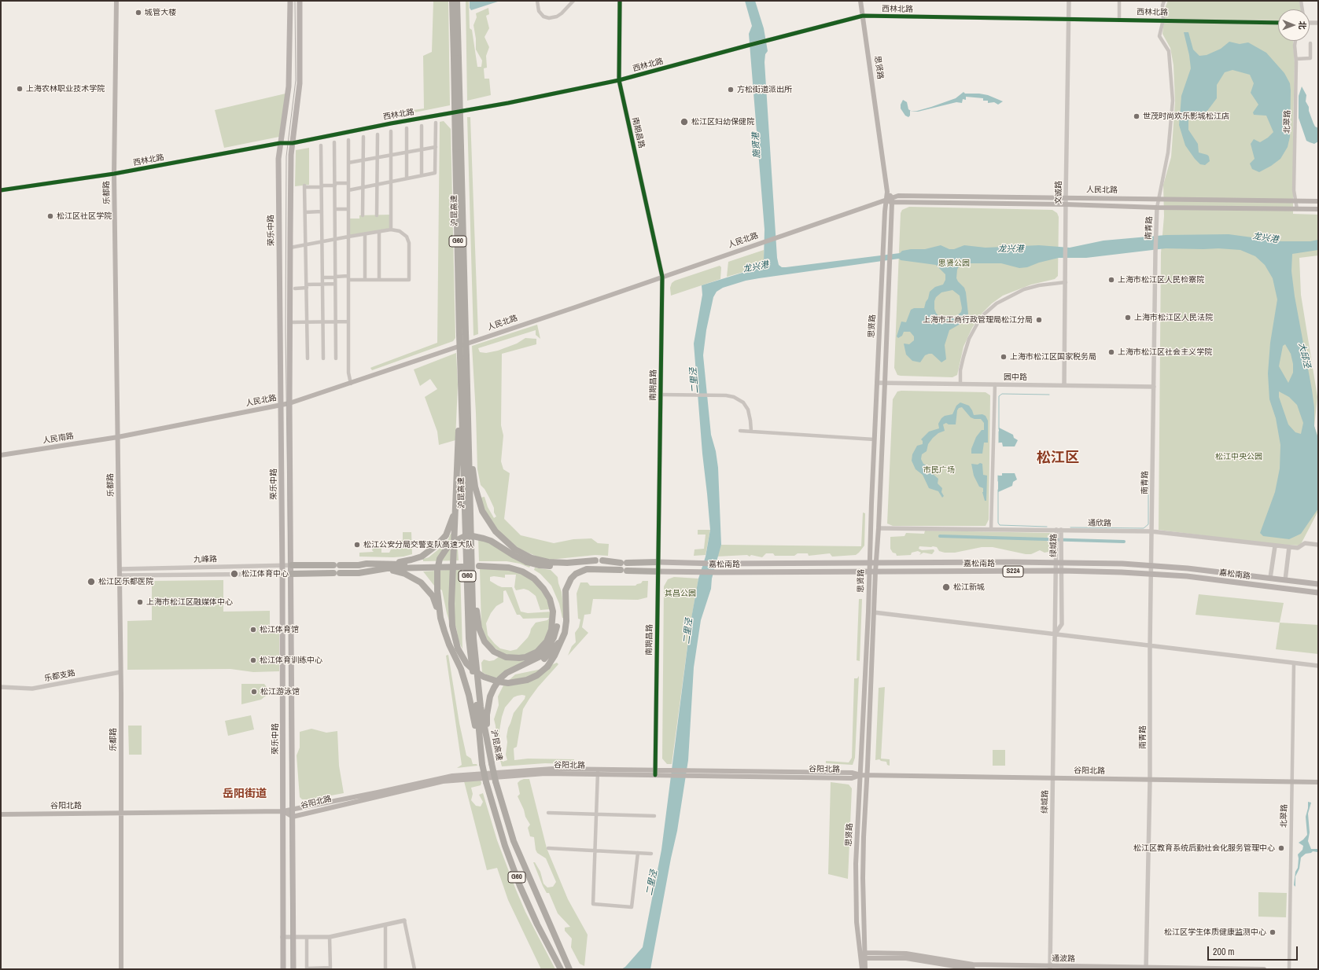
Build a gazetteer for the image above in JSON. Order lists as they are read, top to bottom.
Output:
{
  "streets": {
    "highway": ["沪昆高速", "G60"],
    "main road": [
      "思贤路",
      "南期昌路",
      "人民北路",
      "乐都路",
      "荣乐中路",
      "人民南路",
      "嘉松南路",
      "S224",
      "谷阳北路",
      "通波路"
    ],
    "street": [
      "西林北路",
      "北翠路",
      "文诚路",
      "南青路",
      "园中路",
      "通欣路",
      "绿城路",
      "九峰路",
      "乐都支路"
    ]
  },
  "crossings": [
    ["西林北路", "思贤路"],
    ["西林北路", "南期昌路"],
    ["西林北路", "乐都路"],
    ["西林北路", "文诚路"],
    ["西林北路", "南青路"],
    ["西林北路", "荣乐中路"],
    ["思贤路", "人民北路"],
    ["思贤路", "园中路"],
    ["思贤路", "通欣路"],
    ["思贤路", "嘉松南路"],
    ["思贤路", "谷阳北路"],
    ["思贤路", "通波路"],
    ["北翠路", "人民北路"],
    ["北翠路", "谷阳北路"],
    ["南期昌路", "人民北路"],
    ["南期昌路", "嘉松南路"],
    ["南期昌路", "谷阳北路"],
    ["人民北路", "乐都路"],
    ["人民北路", "文诚路"],
    ["人民北路", "南青路"],
    ["人民北路", "荣乐中路"],
    ["人民北路", "人民南路"],
    ["乐都路", "人民南路"],
    ["乐都路", "九峰路"],
    ["乐都路", "乐都支路"],
    ["乐都路", "谷阳北路"],
    ["文诚路", "园中路"],
    ["南青路", "园中路"],
    ["南青路", "通欣路"],
    ["南青路", "嘉松南路"],
    ["南青路", "谷阳北路"],
    ["南青路", "通波路"],
    ["荣乐中路", "九峰路"],
    ["荣乐中路", "谷阳北路"],
    ["通欣路", "绿城路"],
    ["绿城路", "嘉松南路"],
    ["绿城路", "谷阳北路"],
    ["绿城路", "通波路"]
  ],
  "districts": ["松江区", "岳阳街道"],
  "water": [
    "施贤港",
    "龙兴港",
    "大邱泾",
    "二里泾"
  ],
  "parks": [
    "思贤公园",
    "松江中央公园",
    "市民广场",
    "其昌公园"
  ],
  "places": [
    "城管大楼",
    "上海农林职业技术学院",
    "方松街道派出所",
    "世茂时尚欢乐影城松江店",
    "松江区妇幼保健院",
    "松江区社区学院",
    "上海市松江区人民检察院",
    "上海市松江区人民法院",
    "上海市工商行政管理局松江分局",
    "上海市松江区社会主义学院",
    "上海市松江区国家税务局",
    "松江公安分局交警支队高速大队",
    "松江体育中心",
    "松江区乐都医院",
    "松江新城",
    "上海市松江区融媒体中心",
    "松江体育馆",
    "松江体育训练中心",
    "松江游泳馆",
    "松江区教育系统后勤社会化服务管理中心",
    "松江区学生体质健康监测中心"
  ],
  "scale_bar": "200 m",
  "north": "right"
}
